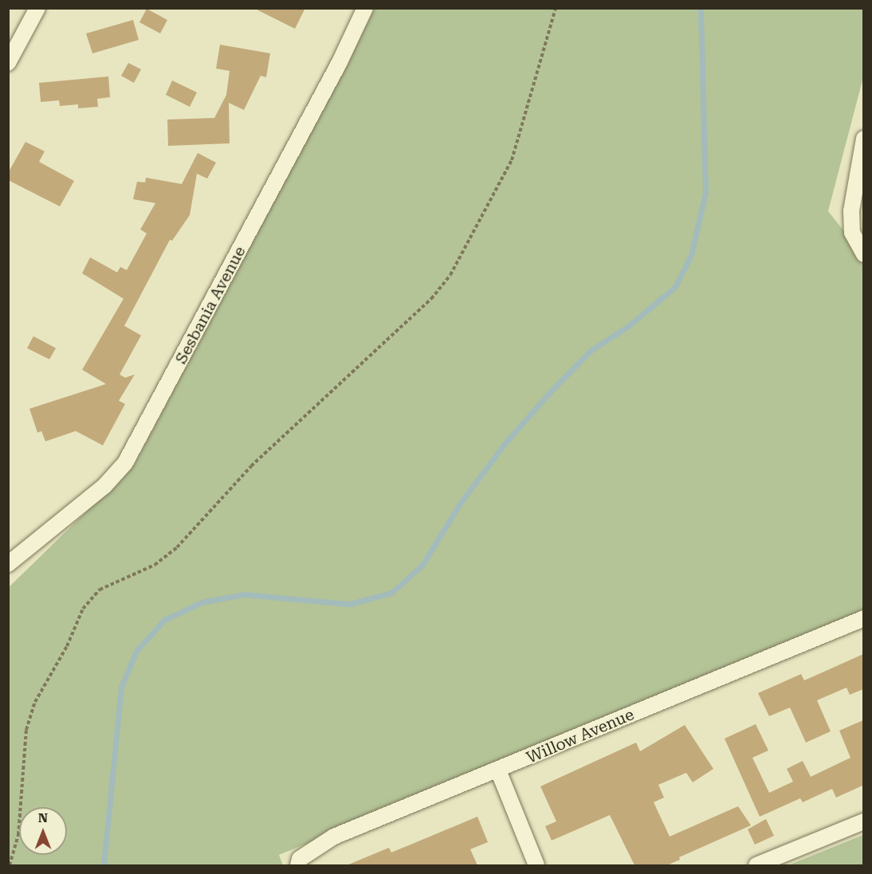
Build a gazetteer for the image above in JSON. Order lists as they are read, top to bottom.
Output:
{
  "streets": {
    "street": ["Sesbania Avenue", "Willow Avenue"]
  },
  "north": "top"
}
